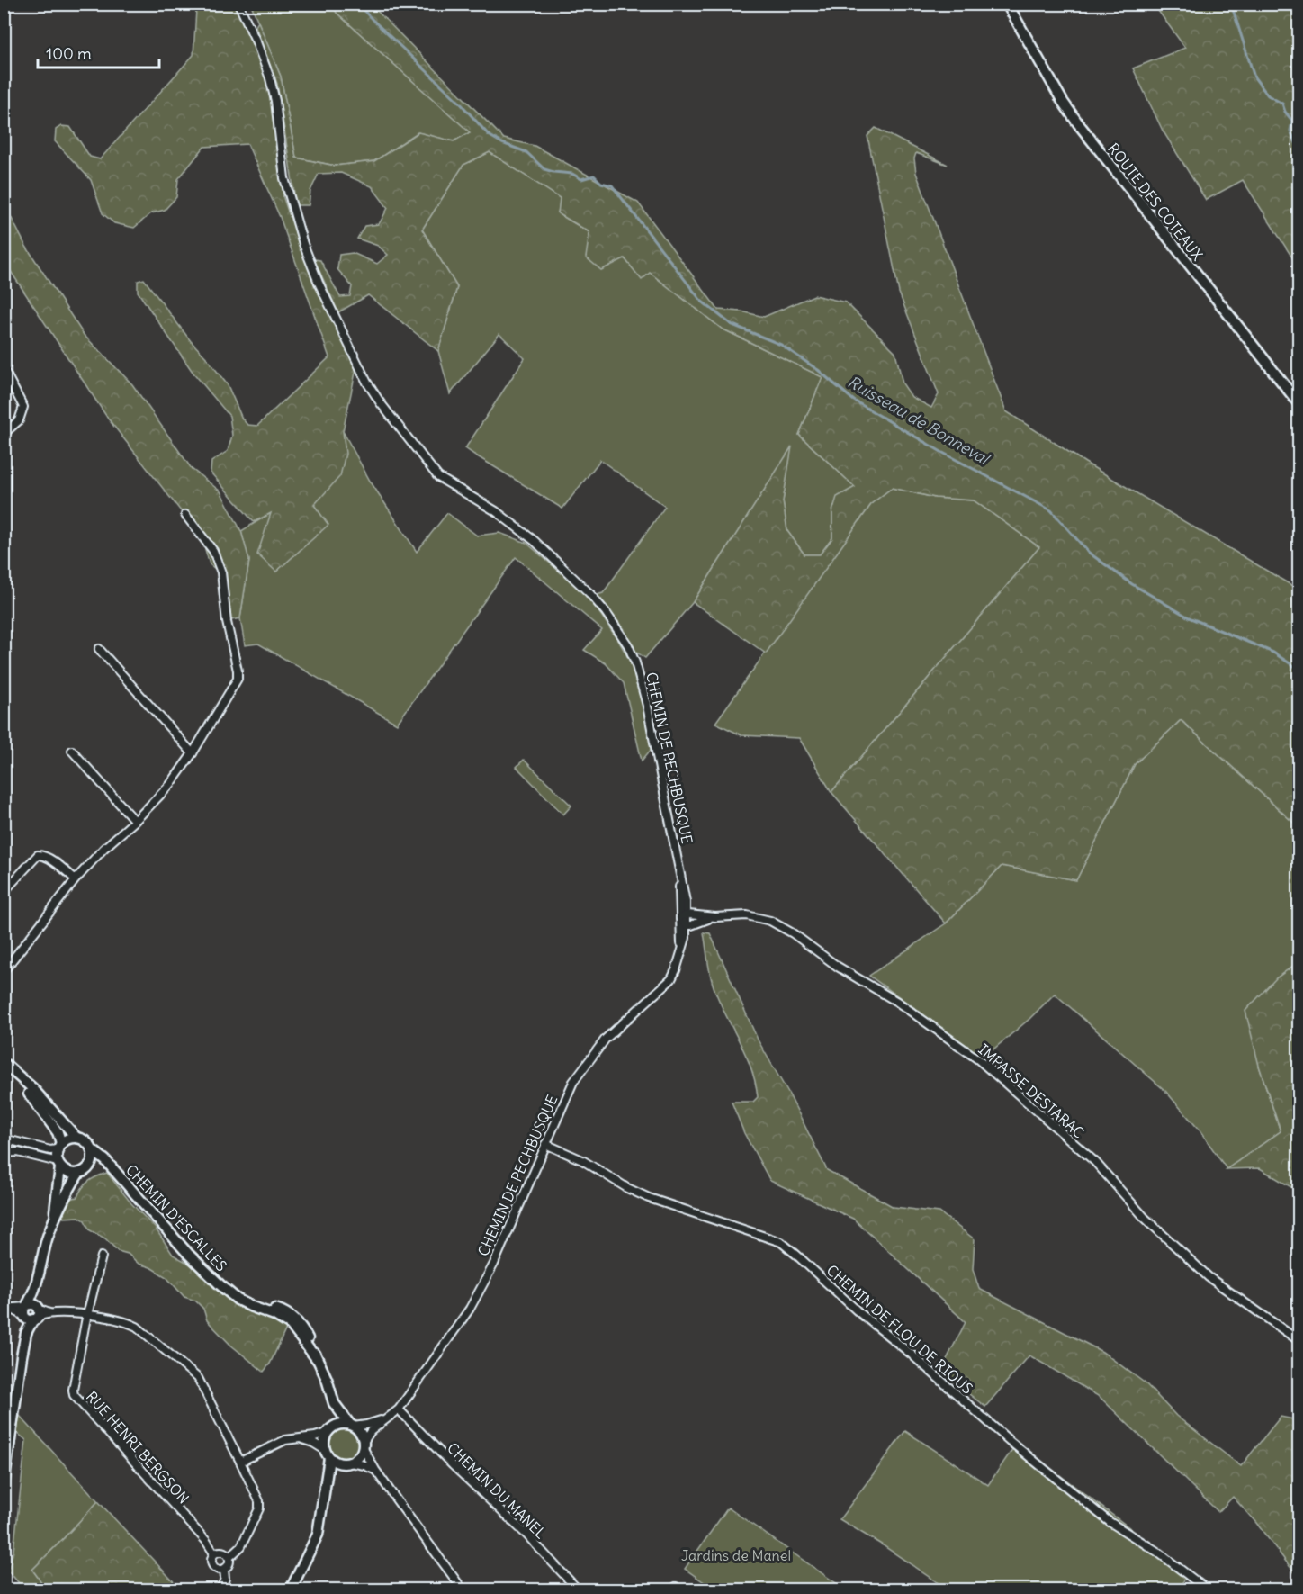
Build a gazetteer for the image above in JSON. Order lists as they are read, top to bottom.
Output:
{
  "streets": {
    "street": [
      "ROUTE DES COTEAUX",
      "CHEMIN DE PECHBUSQUE",
      "IMPASSE DESTARAC",
      "CHEMIN D'ESCALLES",
      "CHEMIN DE FLOU DE RIOUS",
      "RUE HENRI BERGSON",
      "CHEMIN DU MANEL"
    ]
  },
  "crossings": [
    ["CHEMIN DE PECHBUSQUE", "IMPASSE DESTARAC"],
    ["CHEMIN DE PECHBUSQUE", "CHEMIN D'ESCALLES"],
    ["CHEMIN DE PECHBUSQUE", "CHEMIN DE FLOU DE RIOUS"],
    ["CHEMIN DE PECHBUSQUE", "CHEMIN DU MANEL"]
  ],
  "water": ["Ruisseau de Bonneval"],
  "parks": ["Jardins de Manel"],
  "scale_bar": "100 m"
}
